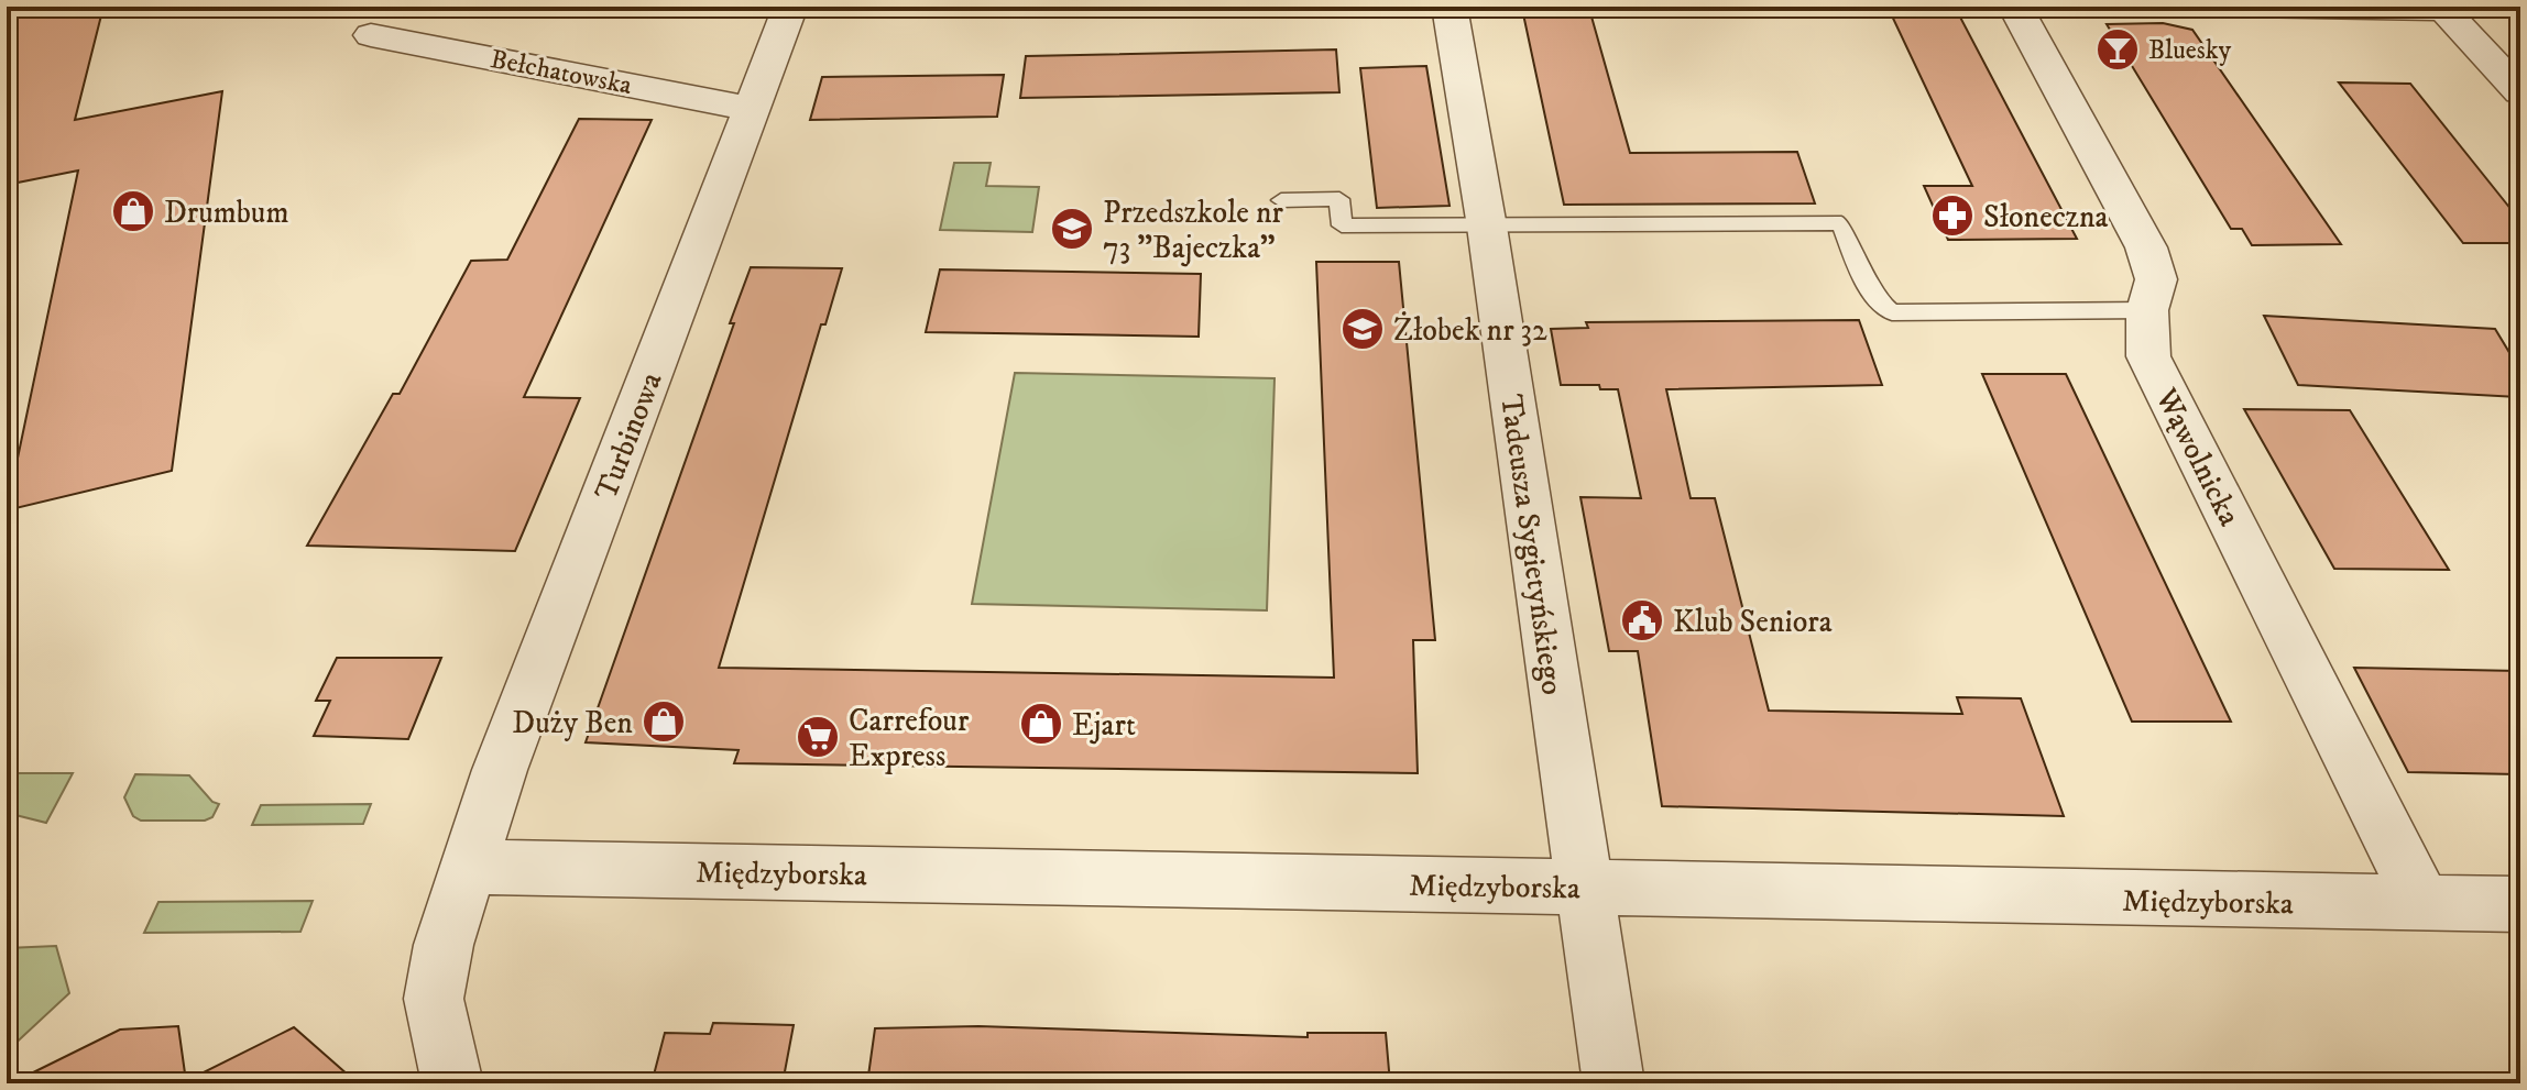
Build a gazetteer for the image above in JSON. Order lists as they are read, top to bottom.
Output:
{
  "streets": {
    "street": [
      "Bełchatowska",
      "Turbinowa",
      "Wąwolnicka",
      "Tadeusza Sygietyńskiego",
      "Międzyborska"
    ]
  },
  "crossings": [
    ["Bełchatowska", "Turbinowa"],
    ["Turbinowa", "Międzyborska"],
    ["Wąwolnicka", "Międzyborska"],
    ["Tadeusza Sygietyńskiego", "Międzyborska"]
  ],
  "places": {
    "bar": ["Bluesky"],
    "shop": ["Drumbum", "Duży Ben", "Ejart"],
    "pharmacy": ["Słoneczna"],
    "school or university": ["Przedszkole nr 73 \"Bajeczka\"", "Żłobek nr 32"],
    "public building": ["Klub Seniora"],
    "supermarket": ["Carrefour Express"]
  }
}
